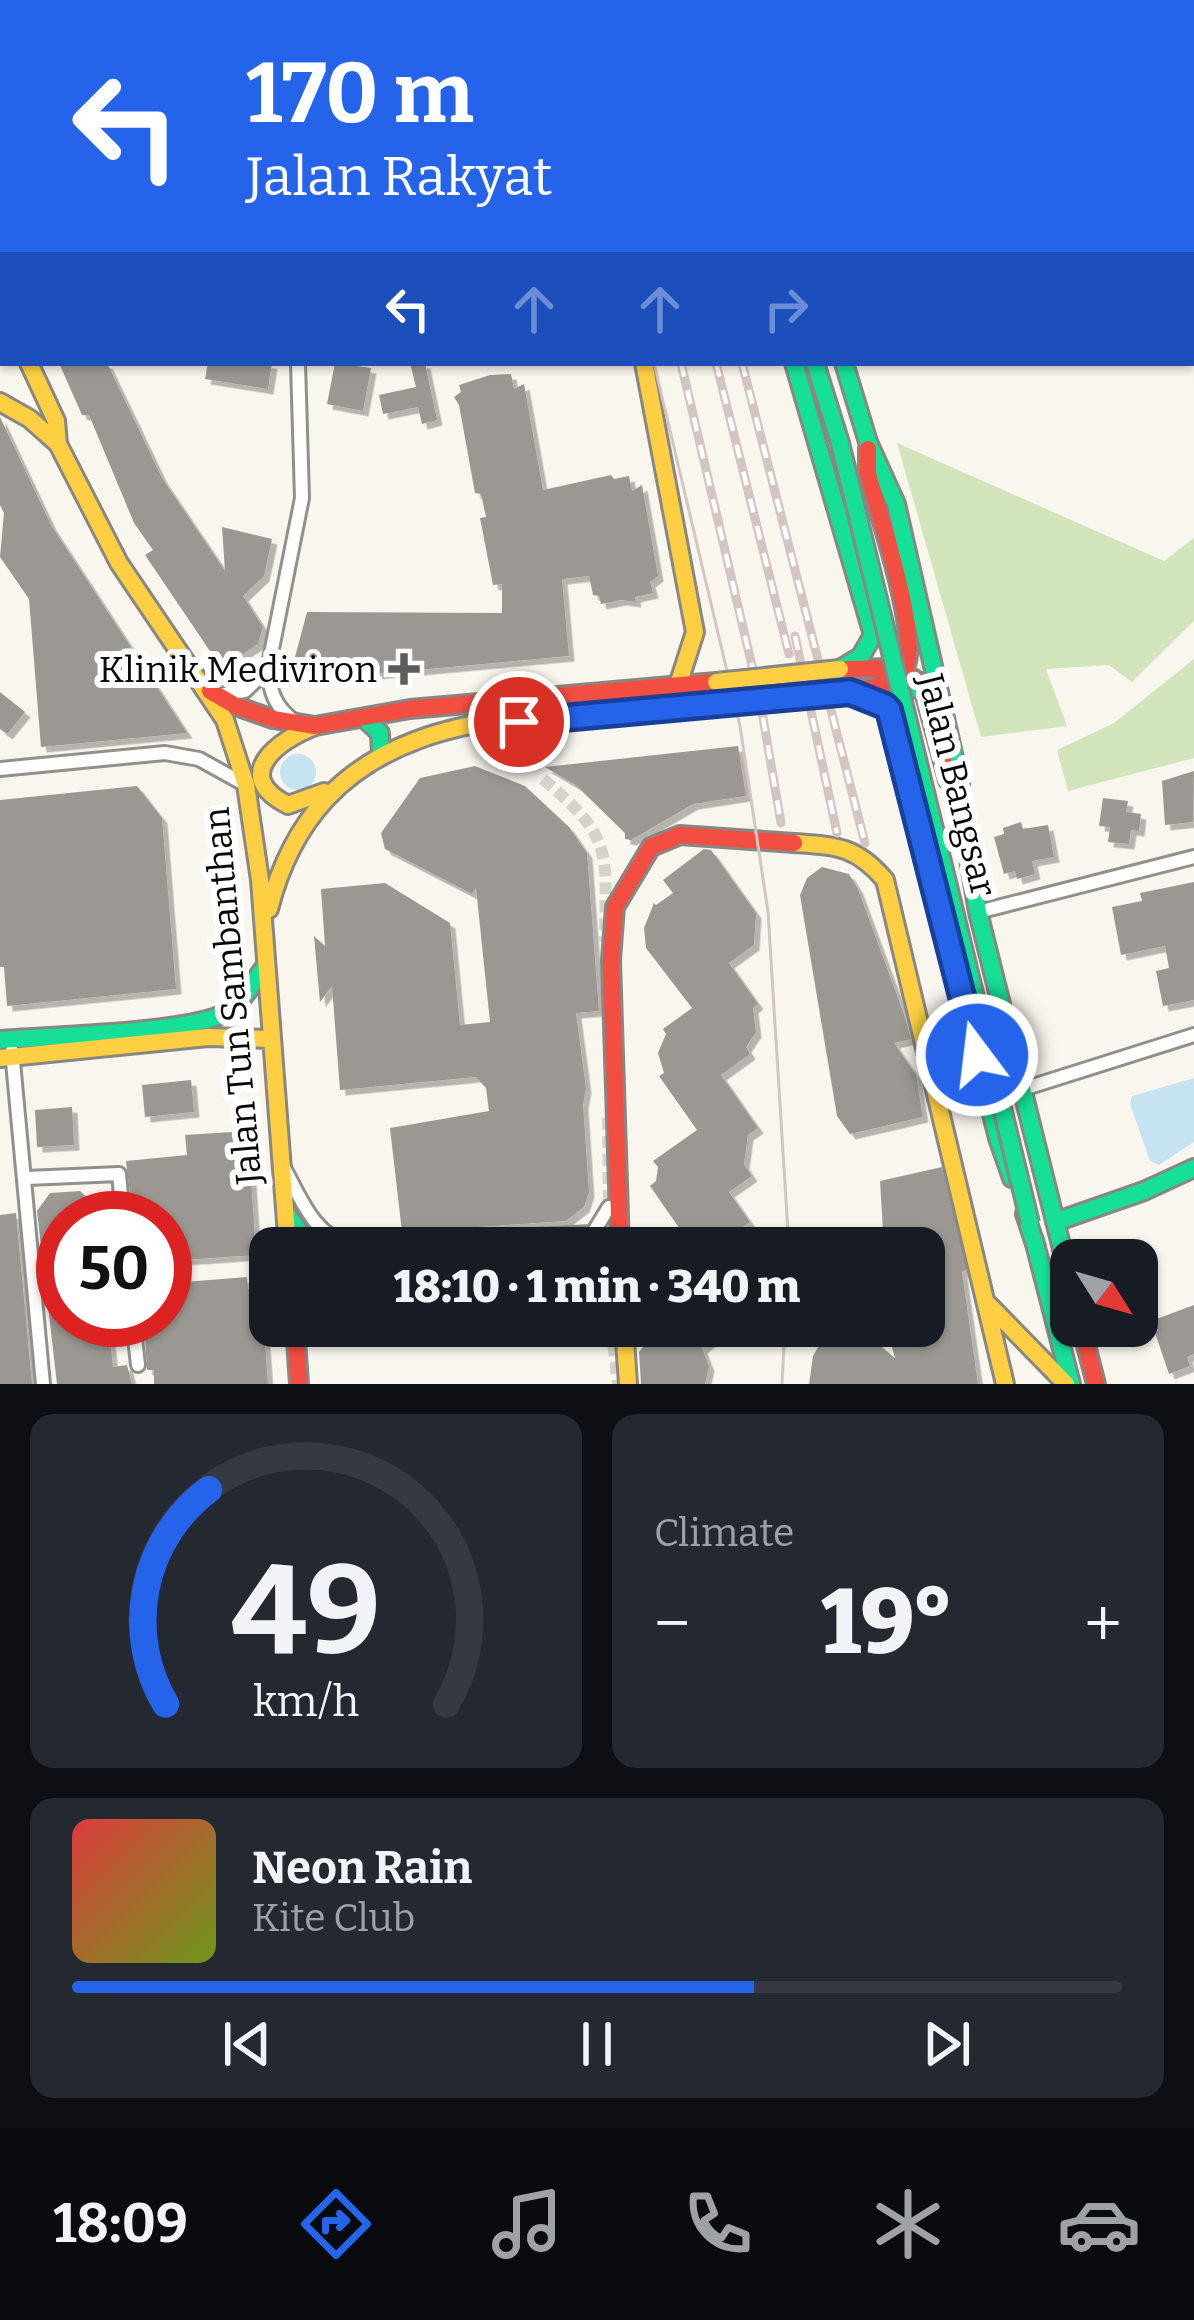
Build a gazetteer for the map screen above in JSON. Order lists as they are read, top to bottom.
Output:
{
  "streets": {
    "main road": ["Jalan Bangsar", "Jalan Tun Sambanthan"]
  },
  "places": {
    "health": ["Klinik Mediviron"]
  },
  "north": "bottom right",
  "page": {
    "turn": ["170 m", "Jalan Rakyat"],
    "limit": "50",
    "trip": "18:10 · 1 min · 340 m",
    "tile": "Climate",
    "heat": ["−", "19°", "+"],
    "song": ["Neon Rain", "Kite Club"],
    "tabs": "18:09",
    "gauge": ["49", "km/h"]
  }
}
